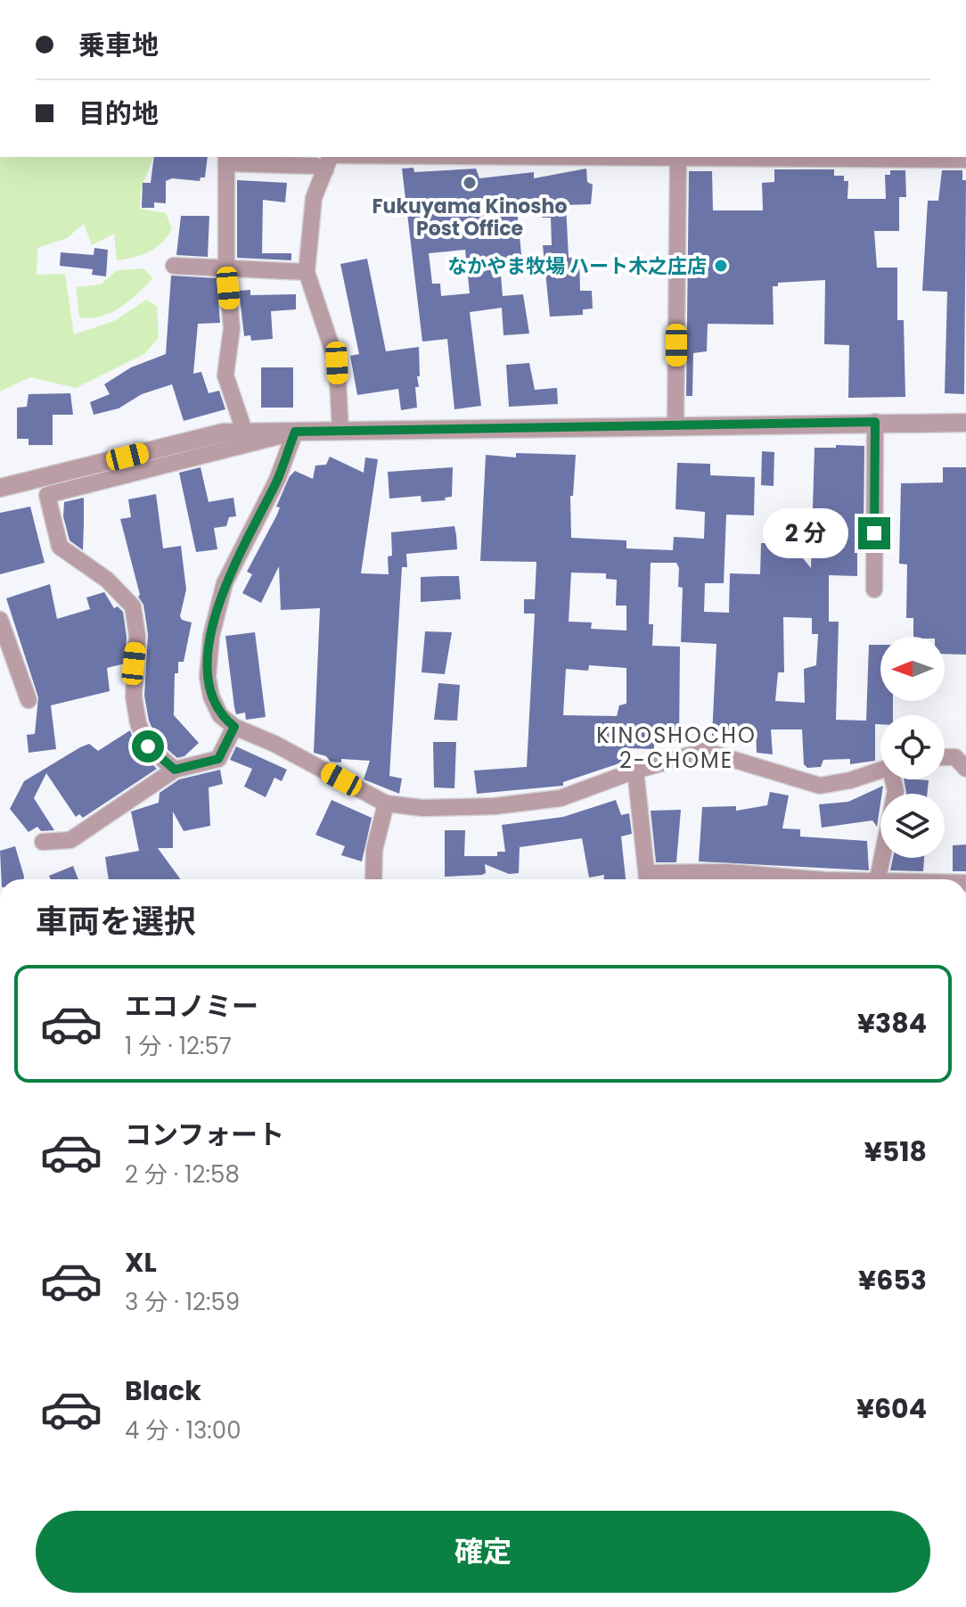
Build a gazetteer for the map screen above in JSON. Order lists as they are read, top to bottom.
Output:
{
  "districts": ["KINOSHOCHO 2-CHOME"],
  "places": ["Fukuyama Kinosho Post Office", "なかやま牧場 ハート木之庄店"],
  "north": "left",
  "page": {
    "banner": ["乗車地", "目的地"],
    "bubble": "2 分",
    "heading": "車両を選択",
    "list": [
      {
        "name": "エコノミー",
        "note": "1 分 · 12:57",
        "value": "¥384"
      },
      {
        "name": "コンフォート",
        "note": "2 分 · 12:58",
        "value": "¥518"
      },
      {
        "name": "XL",
        "note": "3 分 · 12:59",
        "value": "¥653"
      },
      {
        "name": "Black",
        "note": "4 分 · 13:00",
        "value": "¥604"
      }
    ],
    "buttons": "確定"
  }
}
